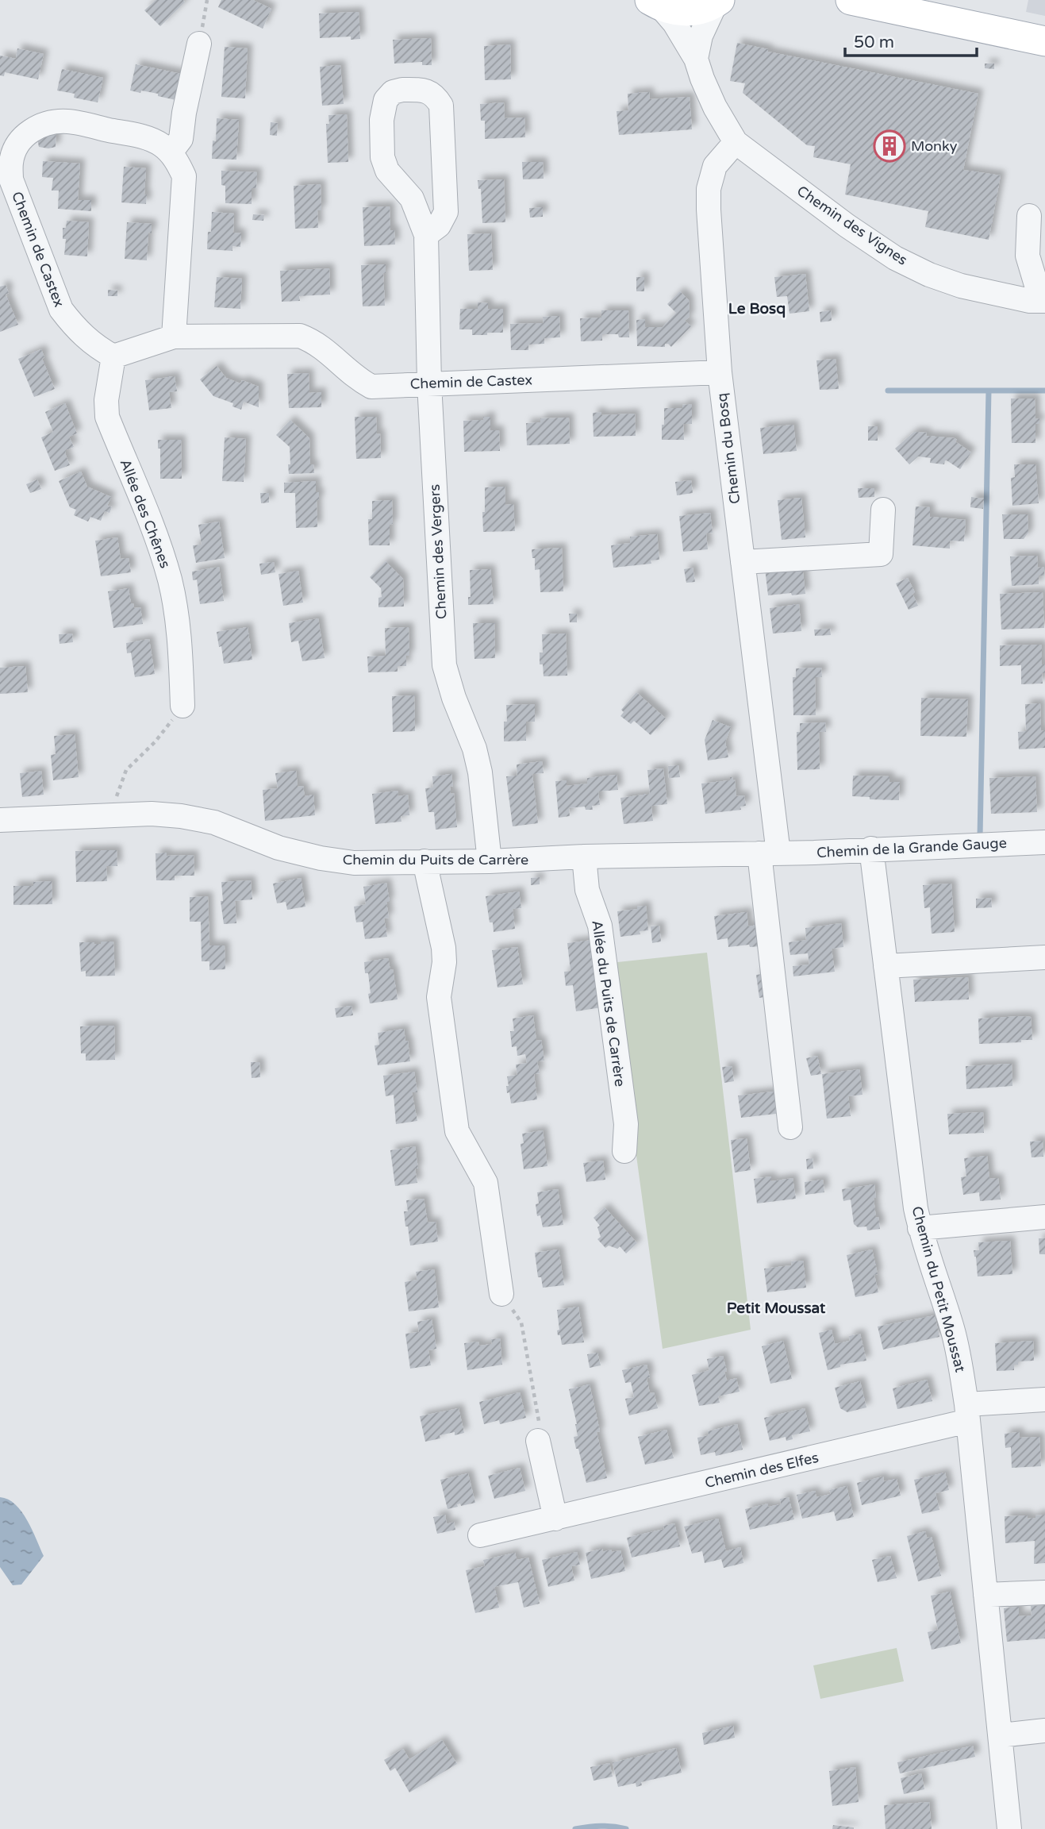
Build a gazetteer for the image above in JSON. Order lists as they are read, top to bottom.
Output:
{
  "streets": {
    "street": [
      "Chemin des Vignes",
      "Chemin de Castex",
      "Chemin du Bosq",
      "Allée des Chênes",
      "Chemin des Vergers",
      "Chemin de la Grande Gauge",
      "Chemin du Puits de Carrère",
      "Allée du Puits de Carrère",
      "Chemin du Petit Moussat",
      "Chemin des Elfes"
    ]
  },
  "crossings": [
    ["Chemin des Vignes", "Chemin du Bosq"],
    ["Chemin de Castex", "Chemin du Bosq"],
    ["Chemin de Castex", "Allée des Chênes"],
    ["Chemin de Castex", "Chemin des Vergers"],
    ["Chemin du Bosq", "Chemin de la Grande Gauge"],
    ["Chemin du Bosq", "Chemin du Puits de Carrère"],
    ["Chemin des Vergers", "Chemin du Puits de Carrère"],
    ["Chemin de la Grande Gauge", "Chemin du Puits de Carrère"],
    ["Chemin de la Grande Gauge", "Chemin du Petit Moussat"],
    ["Chemin du Puits de Carrère", "Allée du Puits de Carrère"],
    ["Chemin du Petit Moussat", "Chemin des Elfes"]
  ],
  "districts": ["Le Bosq", "Petit Moussat"],
  "places": {
    "building": ["Monky"]
  },
  "scale_bar": "50 m"
}
